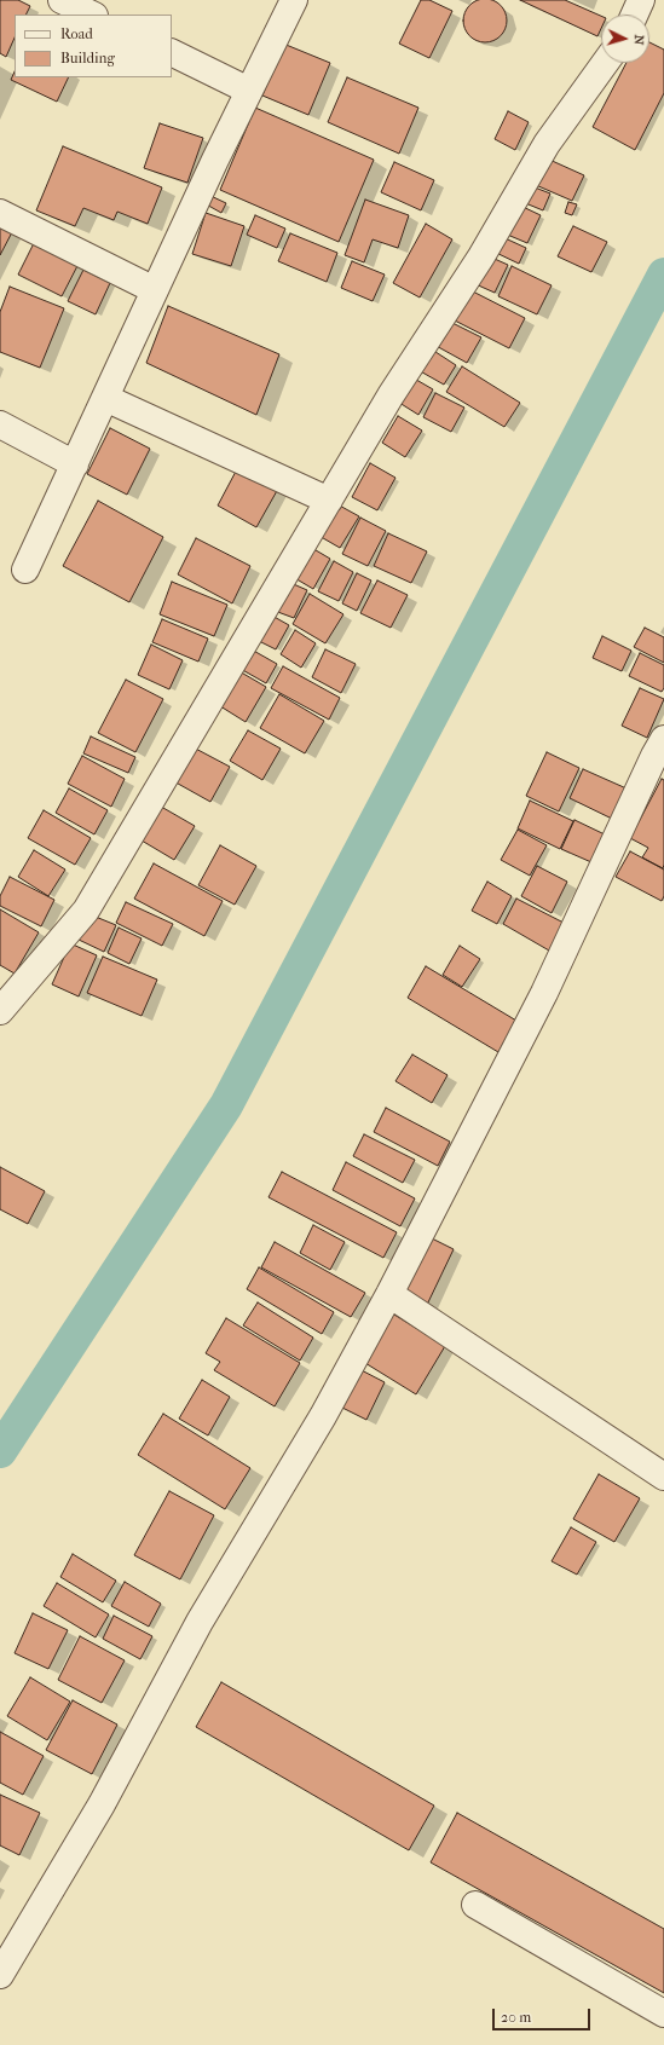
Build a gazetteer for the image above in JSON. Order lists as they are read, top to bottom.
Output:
{
  "legend": ["Road", "Building"],
  "scale_bar": "20 m",
  "north": "right"
}
